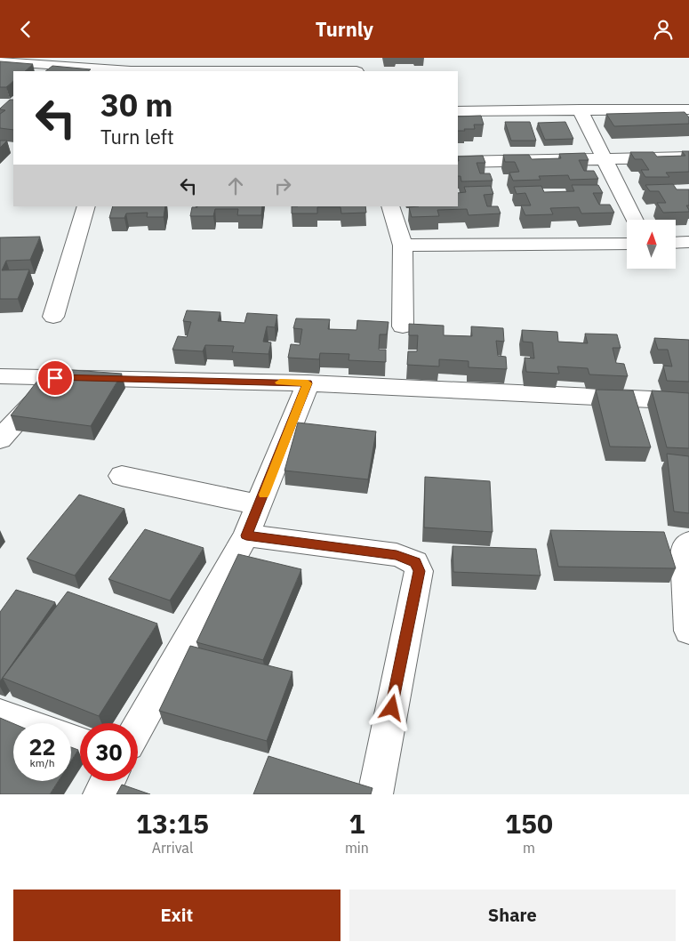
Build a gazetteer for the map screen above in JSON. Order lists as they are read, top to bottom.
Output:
{
  "north": "top",
  "page": {
    "header": "Turnly",
    "turn": ["30 m", "Turn left"],
    "speed": "22 km/h",
    "limit": "30",
    "eta": [
      "13:15",
      "Arrival",
      "1",
      "min",
      "150",
      "m"
    ],
    "buttons": ["Exit", "Share"]
  }
}
